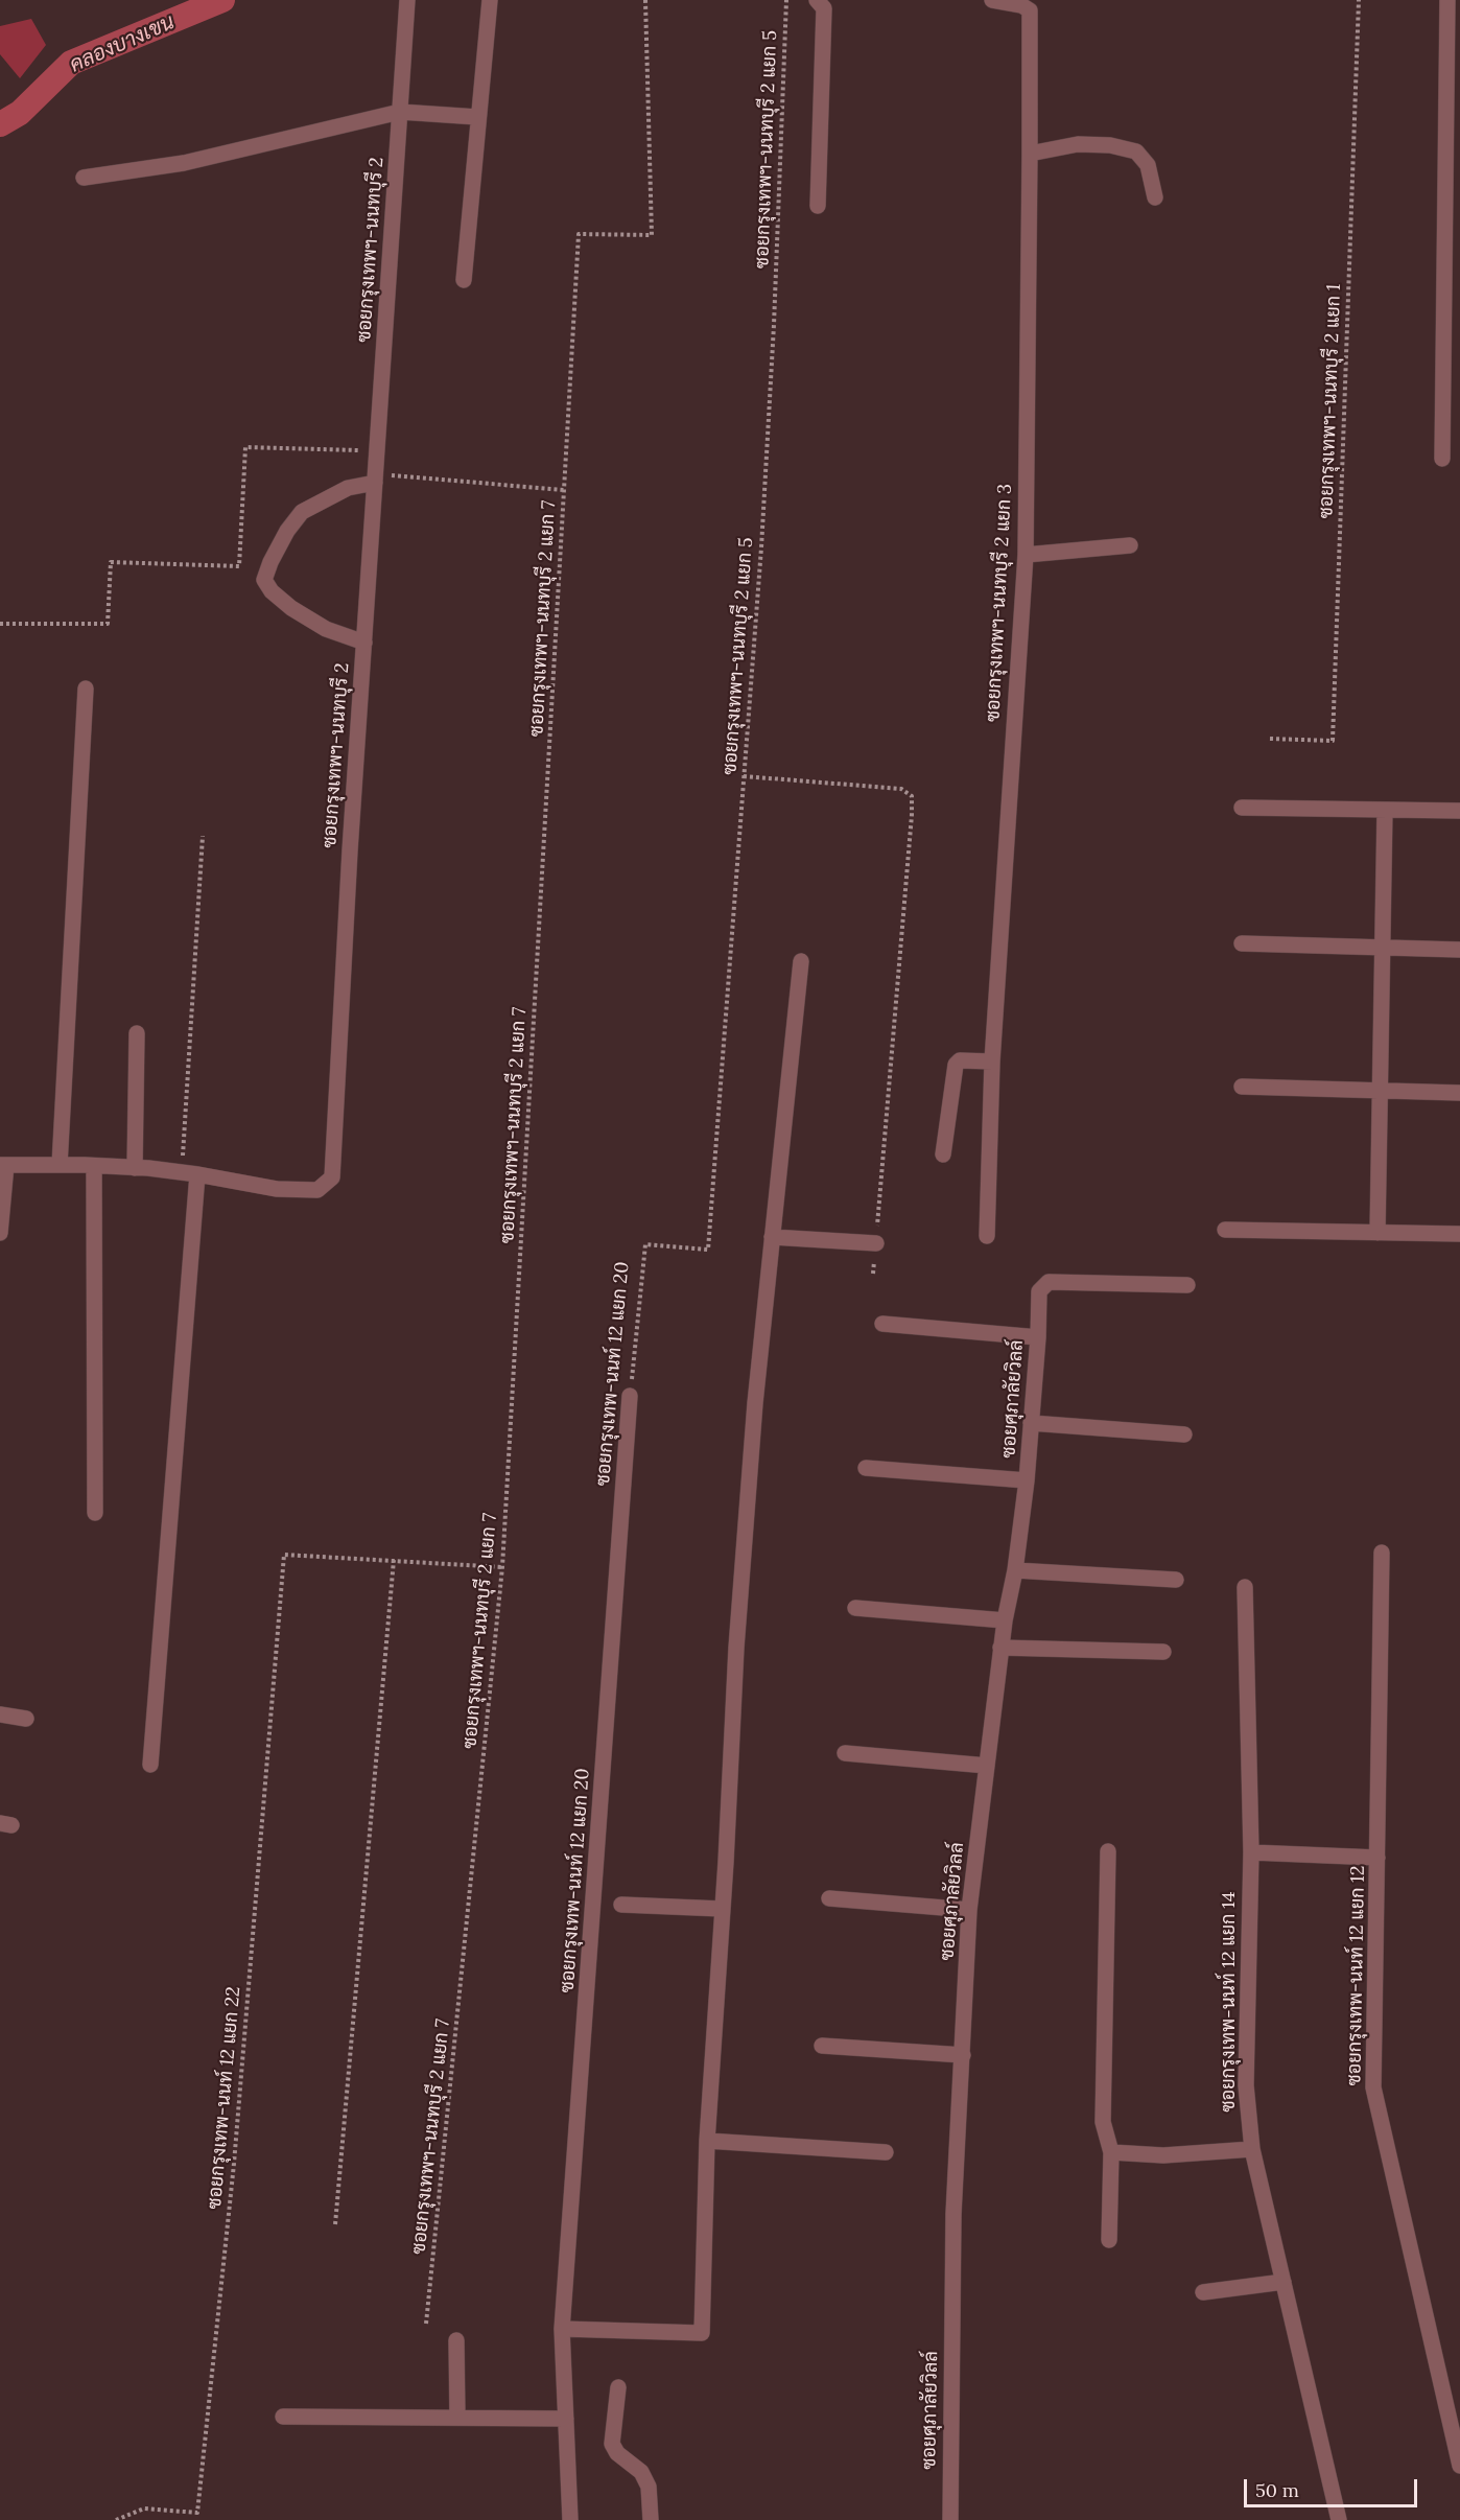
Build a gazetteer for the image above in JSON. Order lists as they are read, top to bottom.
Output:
{
  "streets": {
    "street": [
      "ซอยกรุงเทพฯ-นนทบุรี 2",
      "ซอยกรุงเทพฯ-นนทบุรี 2 แยก 3",
      "ซอยกรุงเทพ-นนท์ 12 แยก 20",
      "ซอยศุภาลัยวิลล์",
      "ซอยกรุงเทพ-นนท์ 12 แยก 12",
      "ซอยกรุงเทพ-นนท์ 12 แยก 14"
    ],
    "path": [
      "ซอยกรุงเทพฯ-นนทบุรี 2 แยก 5",
      "ซอยกรุงเทพฯ-นนทบุรี 2 แยก 1",
      "ซอยกรุงเทพฯ-นนทบุรี 2 แยก 7",
      "ซอยกรุงเทพ-นนท์ 12 แยก 22"
    ]
  },
  "crossings": [
    ["ซอยกรุงเทพฯ-นนทบุรี 2 แยก 5", "ซอยกรุงเทพ-นนท์ 12 แยก 20"]
  ],
  "water": ["คลองบางเขน"],
  "scale_bar": "50 m"
}
